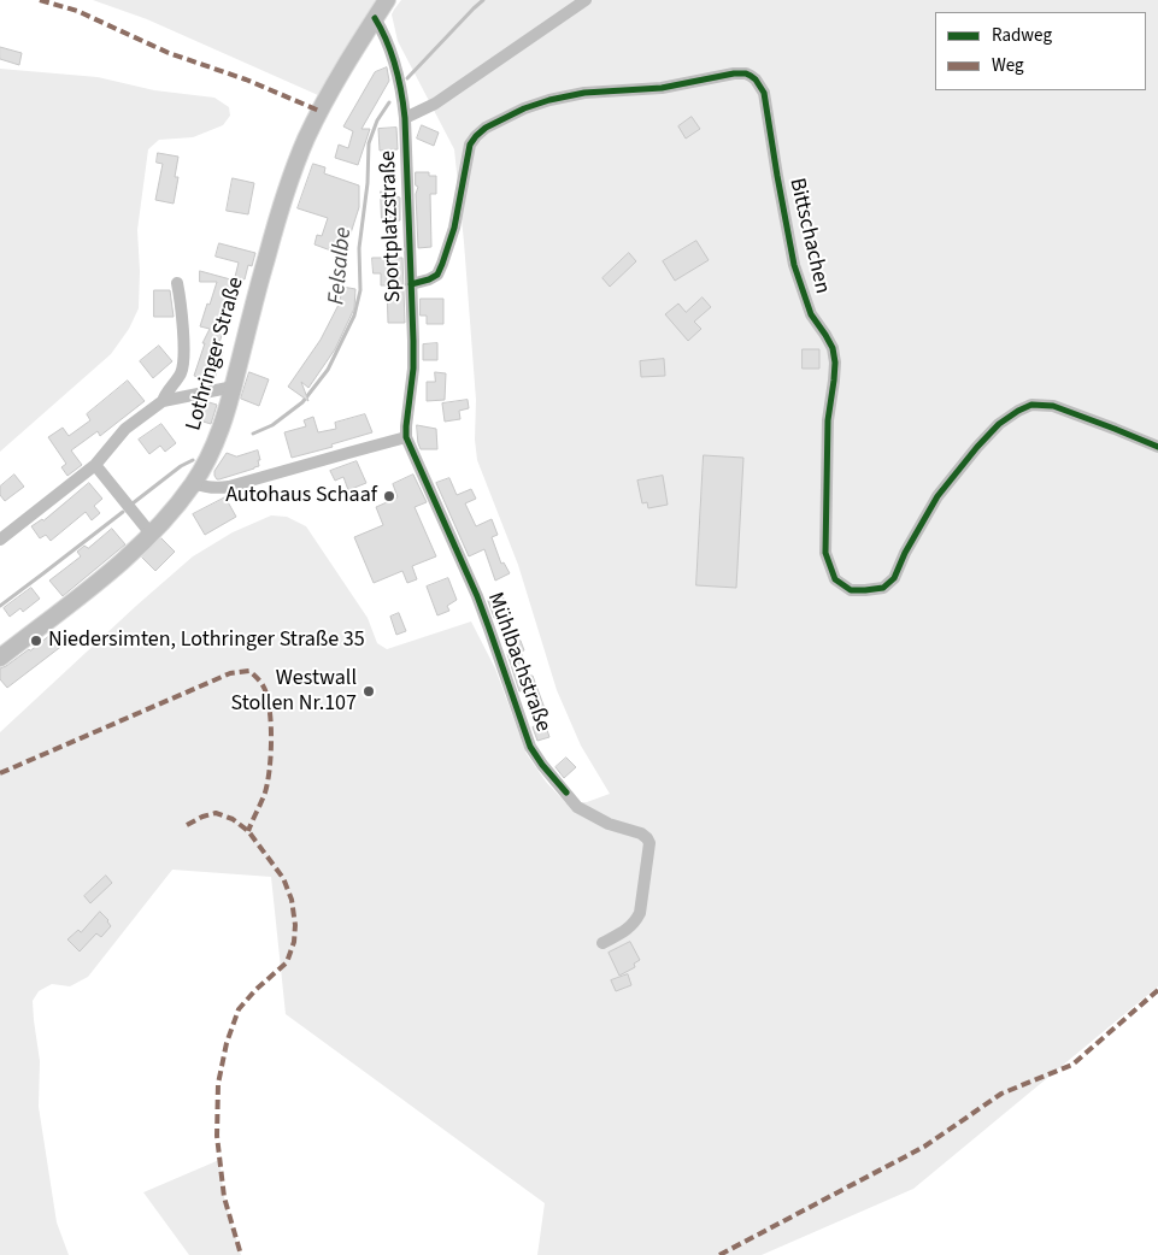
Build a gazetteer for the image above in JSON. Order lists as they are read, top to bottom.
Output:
{
  "streets": {
    "main road": ["Lothringer Straße"],
    "street": ["Sportplatzstraße", "Bittschachen", "Mühlbachstraße"]
  },
  "crossings": [
    ["Sportplatzstraße", "Bittschachen"],
    ["Sportplatzstraße", "Lothringer Straße"],
    ["Sportplatzstraße", "Mühlbachstraße"]
  ],
  "water": ["Felsalbe"],
  "places": ["Autohaus Schaaf", "Niedersimten, Lothringer Straße 35", "Westwall Stollen Nr.107"],
  "legend": ["Radweg", "Weg"]
}
